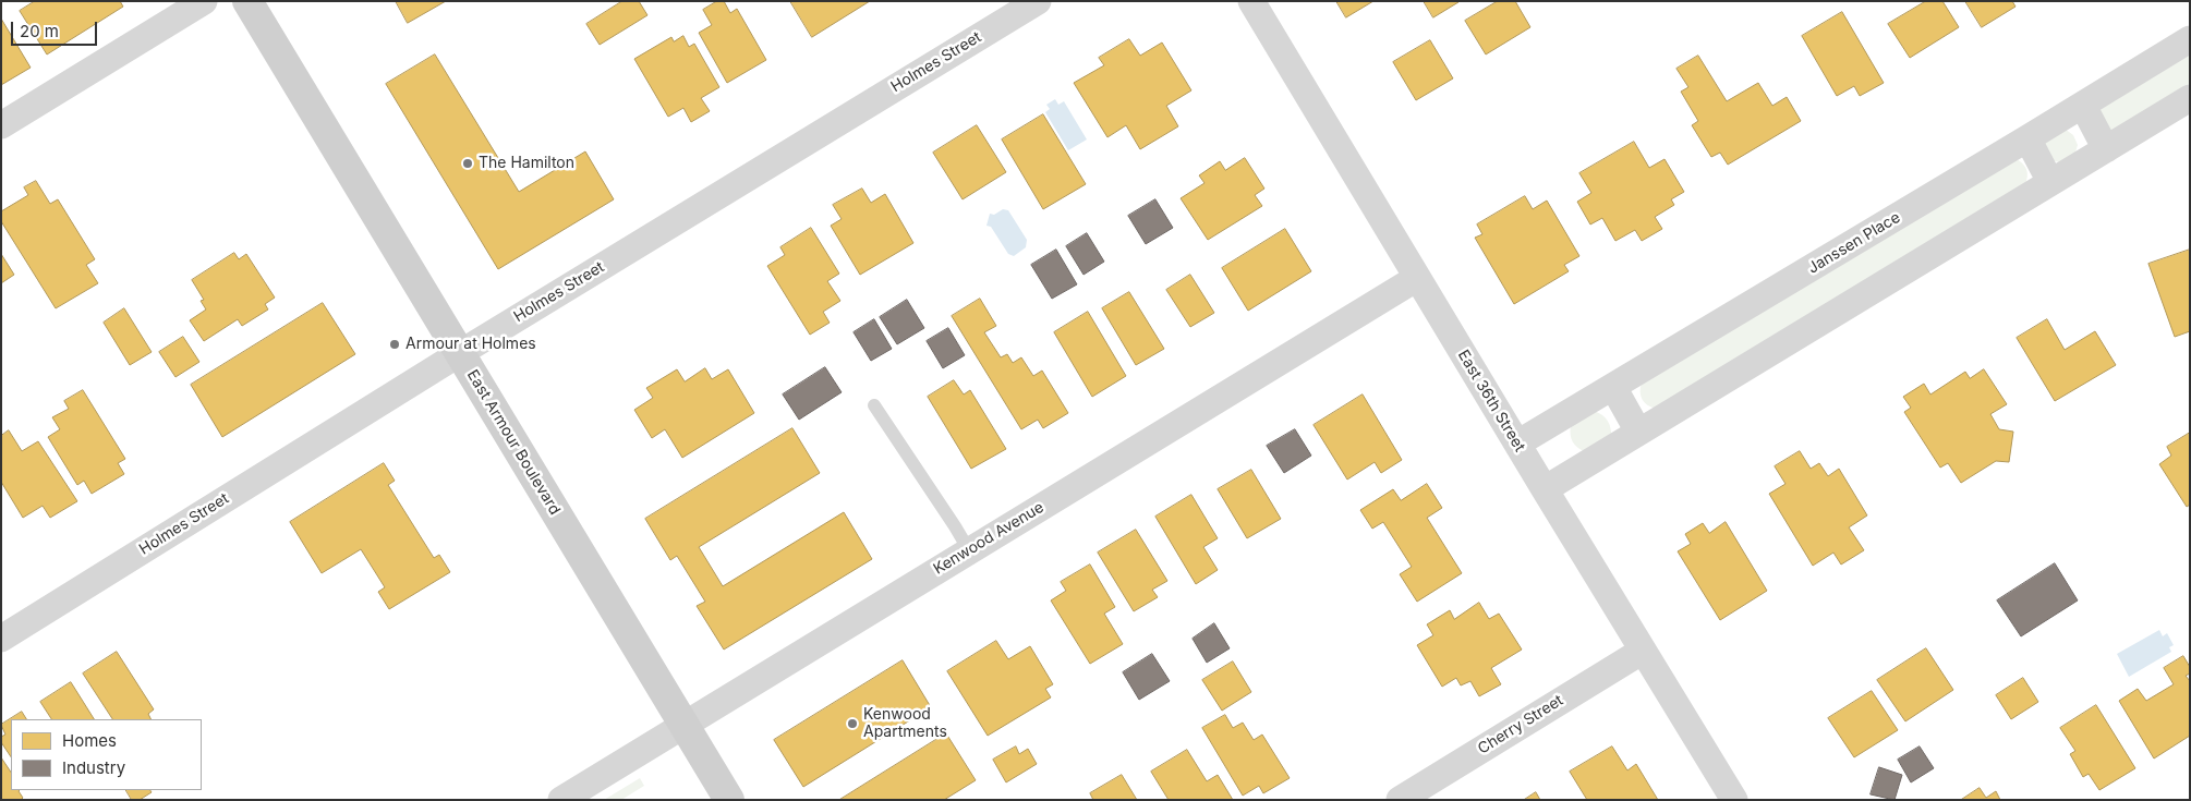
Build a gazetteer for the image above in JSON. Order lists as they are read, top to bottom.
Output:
{
  "streets": {
    "main road": ["East Armour Boulevard"],
    "street": [
      "Holmes Street",
      "Janssen Place",
      "East 36th Street",
      "Kenwood Avenue",
      "Cherry Street"
    ]
  },
  "crossings": [
    ["Holmes Street", "East Armour Boulevard"],
    ["Janssen Place", "East 36th Street"],
    ["East 36th Street", "Kenwood Avenue"],
    ["East 36th Street", "Cherry Street"],
    ["East Armour Boulevard", "Kenwood Avenue"]
  ],
  "places": ["The Hamilton", "Armour at Holmes", "Kenwood Apartments"],
  "legend": ["Homes", "Industry"],
  "scale_bar": "20 m"
}
